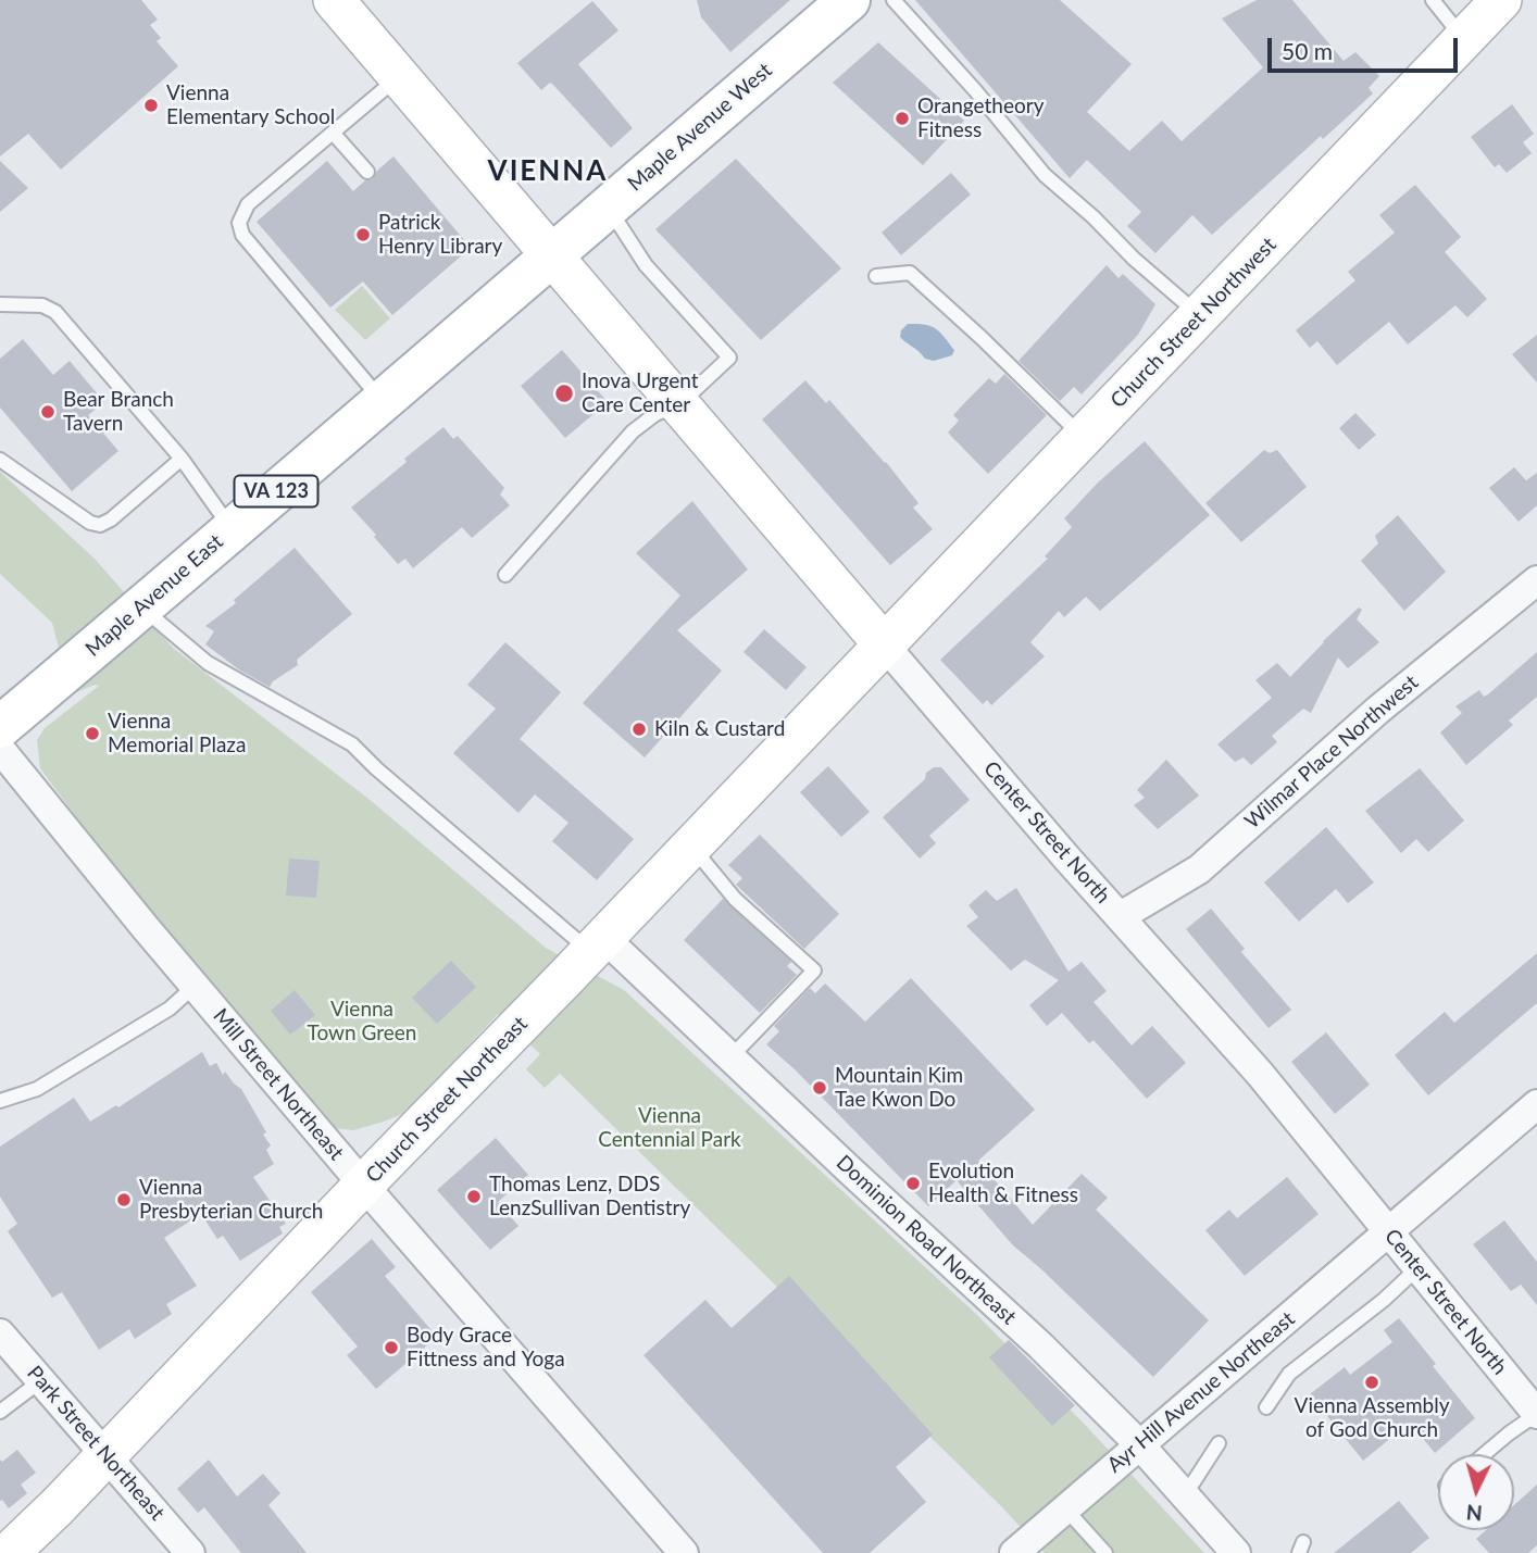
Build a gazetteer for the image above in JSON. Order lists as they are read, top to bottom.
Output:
{
  "streets": {
    "main road": ["Maple Avenue West", "VA 123", "Maple Avenue East"],
    "street": [
      "Church Street Northwest",
      "Wilmar Place Northwest",
      "Center Street North",
      "Mill Street Northeast",
      "Church Street Northeast",
      "Dominion Road Northeast",
      "Ayr Hill Avenue Northeast",
      "Park Street Northeast"
    ]
  },
  "crossings": [
    ["Maple Avenue West", "Maple Avenue East"],
    ["Maple Avenue West", "Center Street North"],
    ["Church Street Northwest", "Center Street North"],
    ["Church Street Northwest", "Church Street Northeast"],
    ["Maple Avenue East", "Center Street North"],
    ["Wilmar Place Northwest", "Center Street North"],
    ["Center Street North", "Church Street Northeast"],
    ["Center Street North", "Ayr Hill Avenue Northeast"],
    ["Mill Street Northeast", "Church Street Northeast"],
    ["Church Street Northeast", "Dominion Road Northeast"],
    ["Church Street Northeast", "Park Street Northeast"],
    ["Dominion Road Northeast", "Ayr Hill Avenue Northeast"]
  ],
  "districts": ["VIENNA"],
  "parks": ["Vienna Town Green", "Vienna Centennial Park"],
  "places": [
    "Vienna Elementary School",
    "Orangetheory Fitness",
    "Patrick Henry Library",
    "Inova Urgent Care Center",
    "Bear Branch Tavern",
    "Kiln & Custard",
    "Vienna Memorial Plaza",
    "Mountain Kim Tae Kwon Do",
    "Evolution Health & Fitness",
    "Thomas Lenz, DDS LenzSullivan Dentistry",
    "Vienna Presbyterian Church",
    "Body Grace Fittness and Yoga",
    "Vienna Assembly of God Church"
  ],
  "scale_bar": "50 m",
  "north": "bottom"
}
